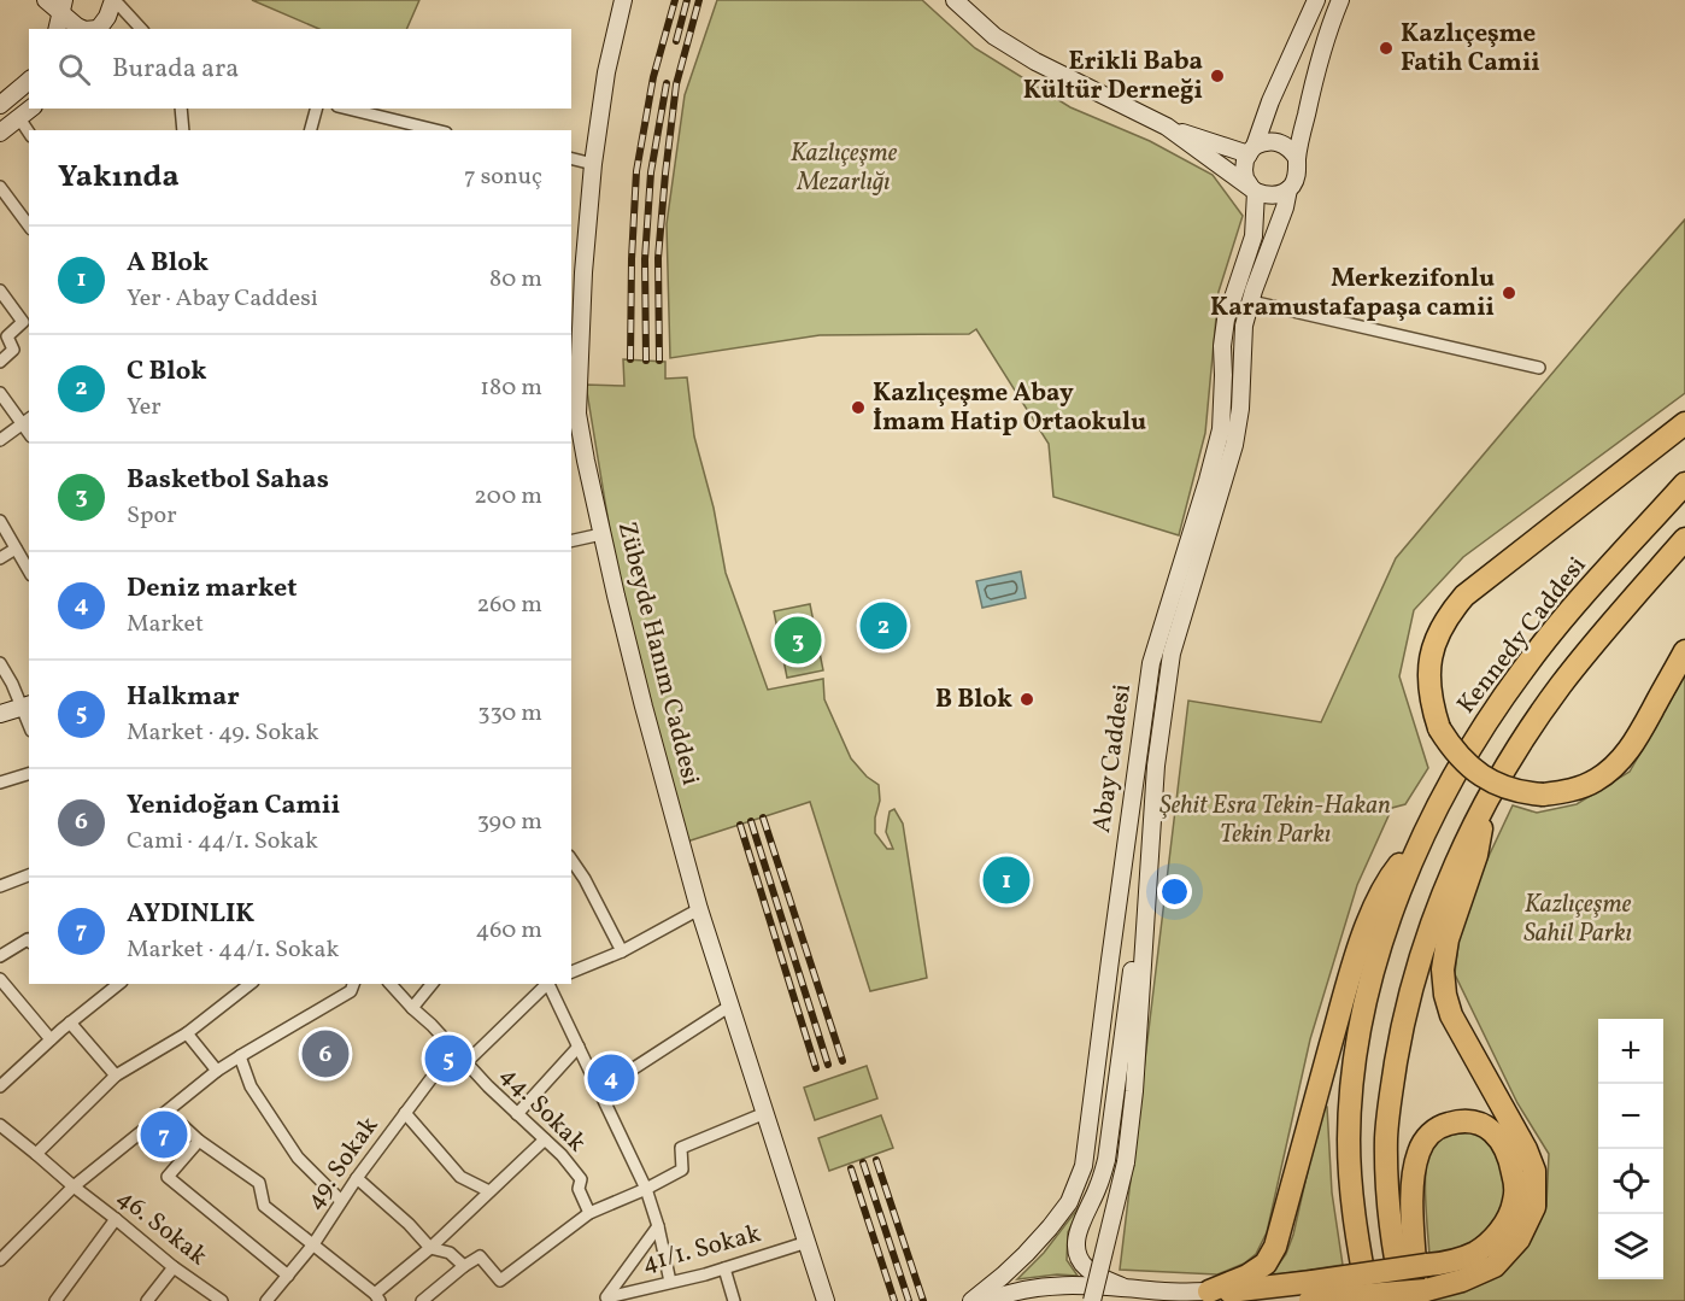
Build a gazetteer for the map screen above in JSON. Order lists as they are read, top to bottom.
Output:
{
  "streets": {
    "highway": ["Kennedy Caddesi"],
    "main road": ["Zübeyde Hanım Caddesi", "Abay Caddesi"],
    "street": [
      "44. Sokak",
      "49. Sokak",
      "46. Sokak",
      "41/1. Sokak"
    ]
  },
  "crossings": [
    ["Zübeyde Hanım Caddesi", "41/1. Sokak"],
    ["44. Sokak", "49. Sokak"]
  ],
  "parks": ["Kazlıçeşme Mezarlığı", "Şehit Esra Tekin-Hakan Tekin Parkı", "Kazlıçeşme Sahil Parkı"],
  "places": [
    "Kazlıçeşme Fatih Camii",
    "Erikli Baba Kültür Derneği",
    "Merkezifonlu Karamustafapaşa camii",
    "Kazlıçeşme Abay İmam Hatip Ortaokulu",
    "B Blok"
  ],
  "page": {
    "search": "Burada ara",
    "heading": ["Yakında", "7 sonuç"],
    "list": [
      {
        "mark": "1",
        "name": "A Blok",
        "note": "Yer · Abay Caddesi",
        "value": "80 m"
      },
      {
        "mark": "2",
        "name": "C Blok",
        "note": "Yer",
        "value": "180 m"
      },
      {
        "mark": "3",
        "name": "Basketbol Sahas",
        "note": "Spor",
        "value": "200 m"
      },
      {
        "mark": "4",
        "name": "Deniz market",
        "note": "Market",
        "value": "260 m"
      },
      {
        "mark": "5",
        "name": "Halkmar",
        "note": "Market · 49. Sokak",
        "value": "330 m"
      },
      {
        "mark": "6",
        "name": "Yenidoğan Camii",
        "note": "Cami · 44/1. Sokak",
        "value": "390 m"
      },
      {
        "mark": "7",
        "name": "AYDINLIK",
        "note": "Market · 44/1. Sokak",
        "value": "460 m"
      }
    ],
    "pins": [
      "2",
      "3",
      "1",
      "6",
      "5",
      "4",
      "7"
    ],
    "map_buttons": ["+", "−"]
  }
}
